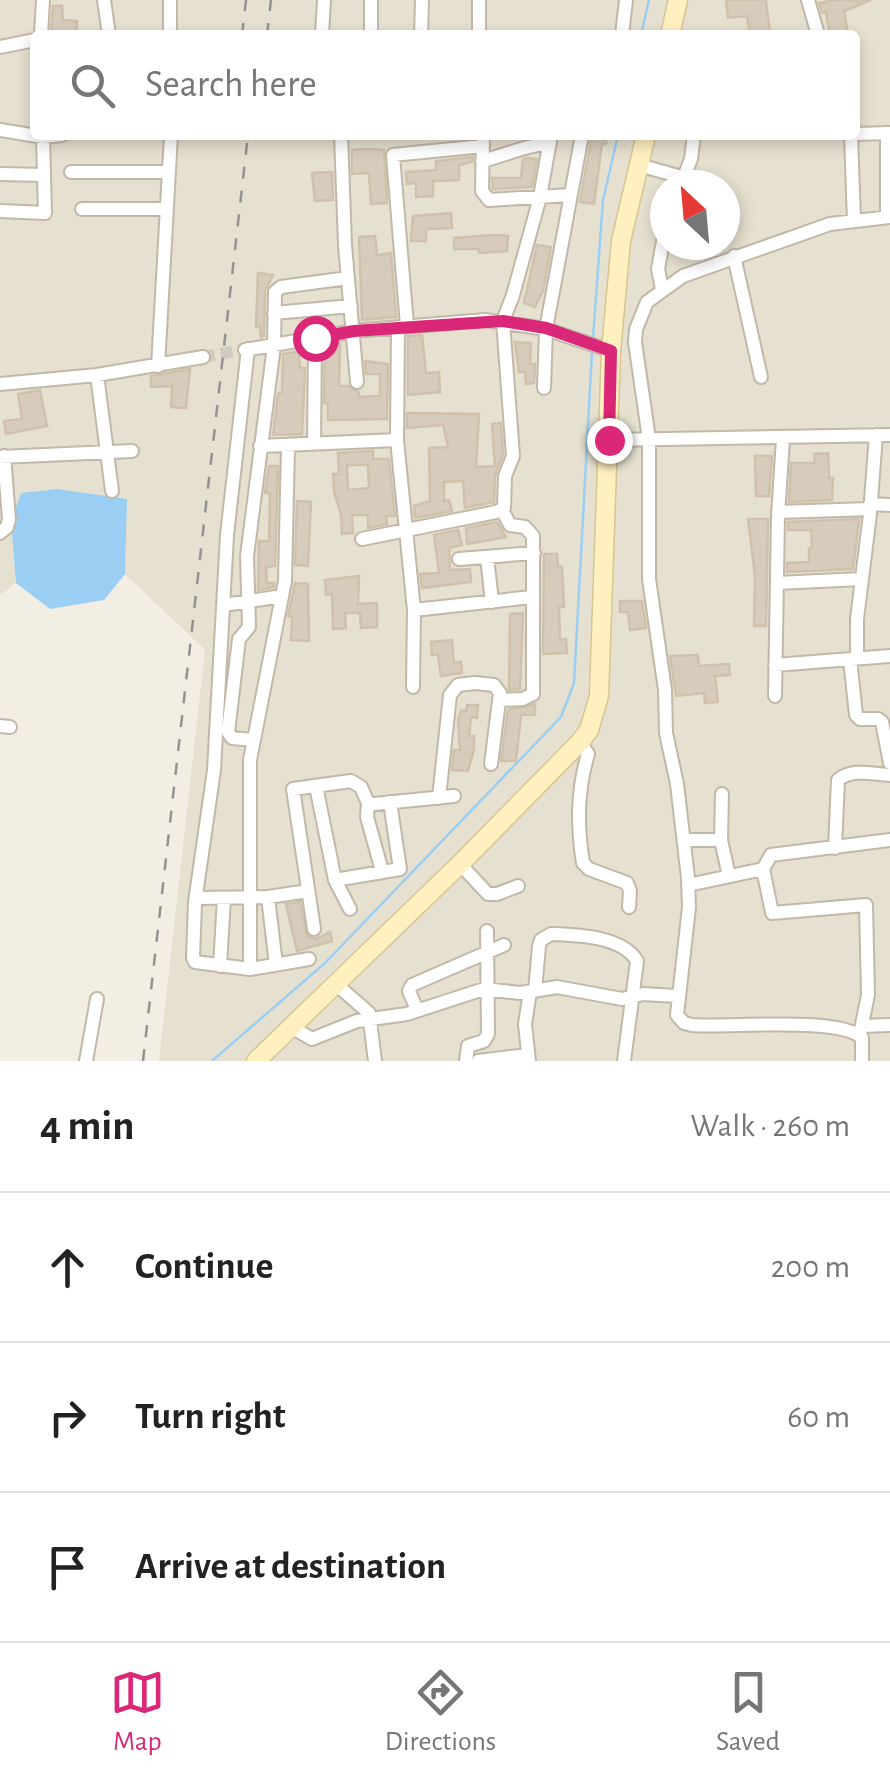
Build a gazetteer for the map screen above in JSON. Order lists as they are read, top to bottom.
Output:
{
  "north": "top left",
  "page": {
    "search": "Search here",
    "heading": ["4 min", "Walk · 260 m"],
    "list": [
      ["Continue", "200 m"],
      ["Turn right", "60 m"],
      "Arrive at destination"
    ],
    "nav": ["Map", "Directions", "Saved"]
  }
}
